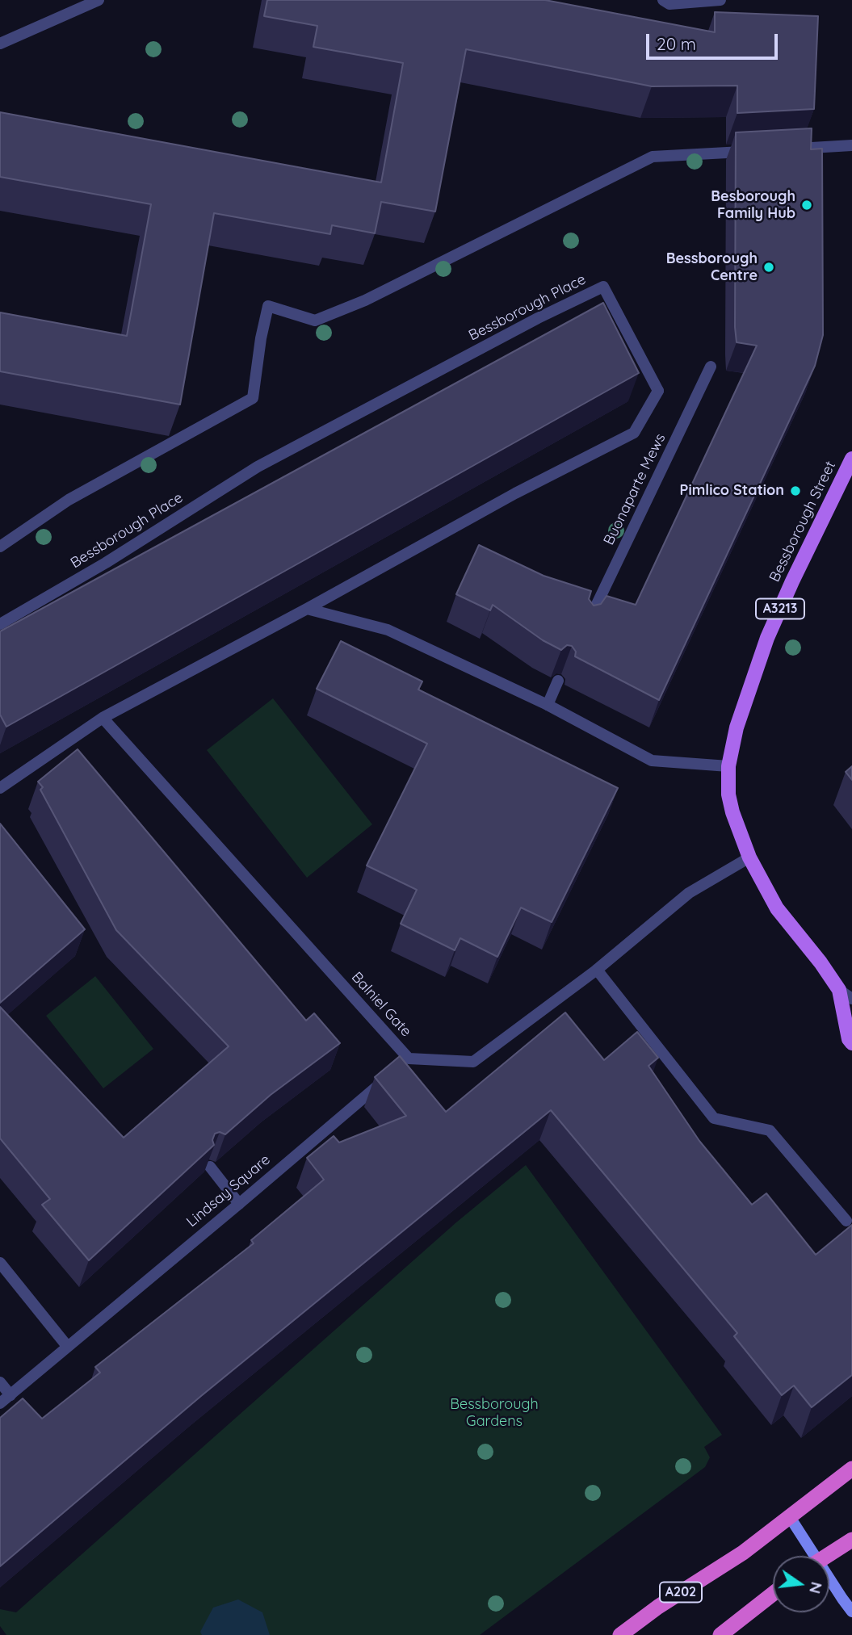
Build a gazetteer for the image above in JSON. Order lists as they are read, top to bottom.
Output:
{
  "streets": {
    "highway": ["A202"],
    "main road": ["Bessborough Street", "A3213"],
    "street": [
      "Bessborough Place",
      "Buonaparte Mews",
      "Balniel Gate",
      "Lindsay Square"
    ]
  },
  "crossings": [
    ["Bessborough Place", "Balniel Gate"],
    ["Bessborough Street", "A3213"],
    ["Bessborough Street", "Balniel Gate"],
    ["A3213", "Balniel Gate"],
    ["Balniel Gate", "Lindsay Square"]
  ],
  "parks": ["Bessborough Gardens"],
  "places": ["Besborough Family Hub", "Bessborough Centre", "Pimlico Station"],
  "scale_bar": "20 m",
  "north": "right"
}
